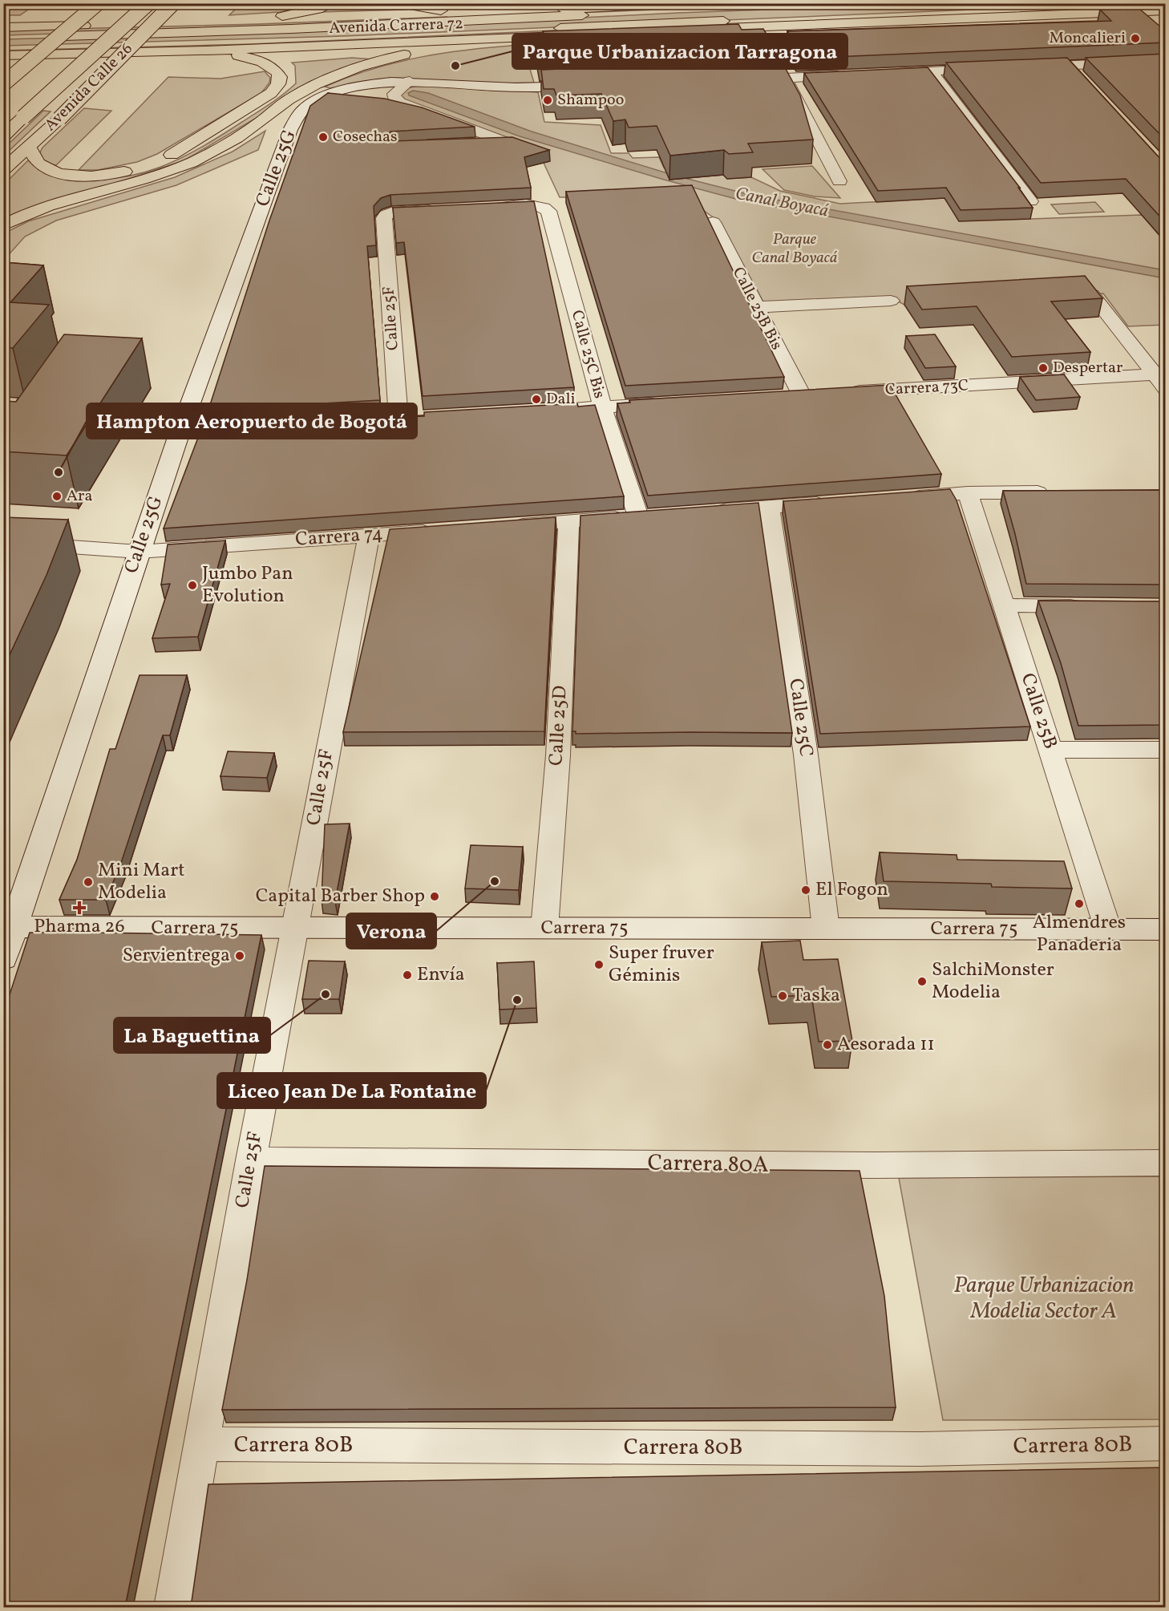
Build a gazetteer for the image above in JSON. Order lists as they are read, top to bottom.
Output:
{
  "streets": {
    "main road": ["Avenida Carrera 72", "Avenida Calle 26"],
    "street": [
      "Calle 25G",
      "Calle 25B Bis",
      "Calle 25F",
      "Calle 25C Bis",
      "Carrera 73C",
      "Carrera 74",
      "Calle 25B",
      "Calle 25C",
      "Calle 25D",
      "Carrera 75",
      "Carrera 80A",
      "Carrera 80B"
    ]
  },
  "crossings": [
    ["Calle 25G", "Carrera 74"],
    ["Calle 25G", "Carrera 75"],
    ["Calle 25B Bis", "Carrera 73C"],
    ["Calle 25F", "Carrera 74"],
    ["Calle 25F", "Carrera 75"],
    ["Calle 25F", "Carrera 80A"],
    ["Calle 25F", "Carrera 80B"],
    ["Calle 25C Bis", "Calle 25D"],
    ["Calle 25B", "Carrera 75"],
    ["Calle 25C", "Carrera 75"],
    ["Calle 25D", "Carrera 75"]
  ],
  "water": ["Canal Boyacá"],
  "parks": ["Parque Canal Boyacá", "Parque Urbanizacion Modelia Sector A"],
  "places": {
    "other": [
      "Moncalieri",
      "Parque Urbanizacion Tarragona",
      "Shampoo",
      "Cosechas",
      "Despertar",
      "Dali",
      "Hampton Aeropuerto de Bogotá",
      "Ara",
      "Jumbo Pan Evolution",
      "Verona",
      "Mini Mart Modelia",
      "El Fogon",
      "Capital Barber Shop",
      "Almendres Panaderia",
      "Servientrega",
      "Super fruver Géminis",
      "Envía",
      "SalchiMonster Modelia",
      "La Baguettina",
      "Taska",
      "Liceo Jean De La Fontaine",
      "Aesorada 11"
    ],
    "health": ["Pharma 26"]
  }
}
